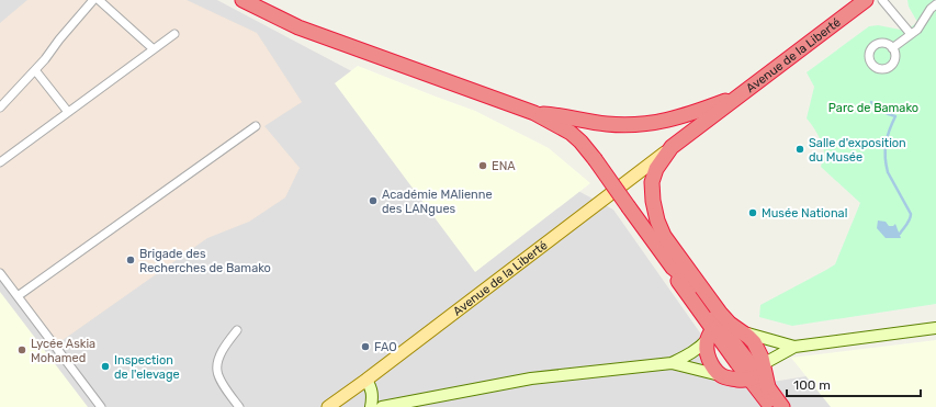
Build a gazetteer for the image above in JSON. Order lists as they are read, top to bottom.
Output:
{
  "streets": {
    "highway": ["Avenue de la Liberté"]
  },
  "parks": ["Parc de Bamako"],
  "places": [
    "Salle d'exposition du Musée",
    "ENA",
    "Académie MAlienne des LANgues",
    "Musée National",
    "Brigade des Recherches de Bamako",
    "FAO",
    "Lycée Askia Mohamed",
    "Inspection de l'elevage"
  ],
  "scale_bar": "100 m"
}
